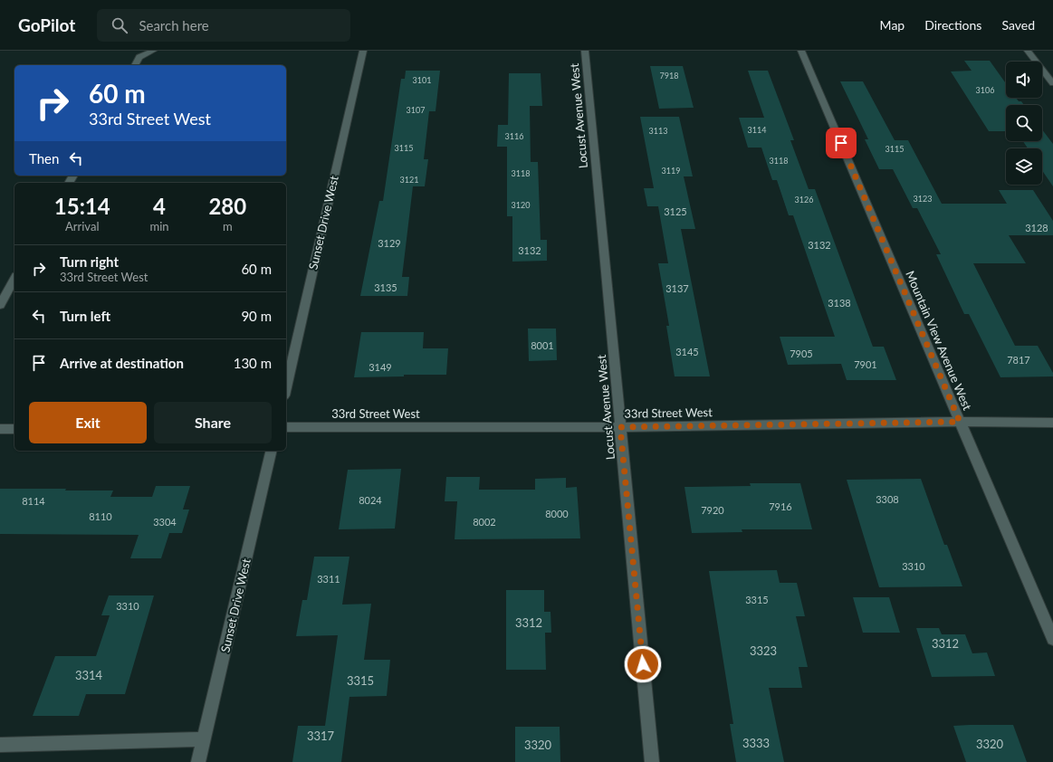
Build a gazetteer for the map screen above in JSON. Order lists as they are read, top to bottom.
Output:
{
  "streets": {
    "street": [
      "Locust Avenue West",
      "Sunset Drive West",
      "Mountain View Avenue West",
      "33rd Street West"
    ]
  },
  "crossings": [
    ["Locust Avenue West", "33rd Street West"],
    ["Mountain View Avenue West", "33rd Street West"]
  ],
  "house_numbers": [
    "7918",
    "3101",
    "3106",
    "3107",
    "3114",
    "3113",
    "3116",
    "3115",
    "3115",
    "3118",
    "3119",
    "3118",
    "3121",
    "3123",
    "3126",
    "3120",
    "3125",
    "3128",
    "3129",
    "3132",
    "3132",
    "3135",
    "3137",
    "3138",
    "8001",
    "3145",
    "7905",
    "7817",
    "7901",
    "3149",
    "3308",
    "8024",
    "8114",
    "7916",
    "7920",
    "8000",
    "8110",
    "3304",
    "8002",
    "3310",
    "3311",
    "3315",
    "3310",
    "3312",
    "3312",
    "3323",
    "3314",
    "3315",
    "3317",
    "3333",
    "3320",
    "3320"
  ],
  "page": {
    "header": "GoPilot",
    "search": "Search here",
    "nav": ["Map", "Directions", "Saved"],
    "turn": ["60 m", "33rd Street West"],
    "then": "Then",
    "eta": [
      "15:14",
      "Arrival",
      "4",
      "min",
      "280",
      "m"
    ],
    "list": [
      {
        "name": "Turn right",
        "note": "33rd Street West",
        "value": "60 m"
      },
      {
        "name": "Turn left",
        "value": "90 m"
      },
      {
        "name": "Arrive at destination",
        "value": "130 m"
      }
    ],
    "buttons": ["Exit", "Share"]
  }
}
